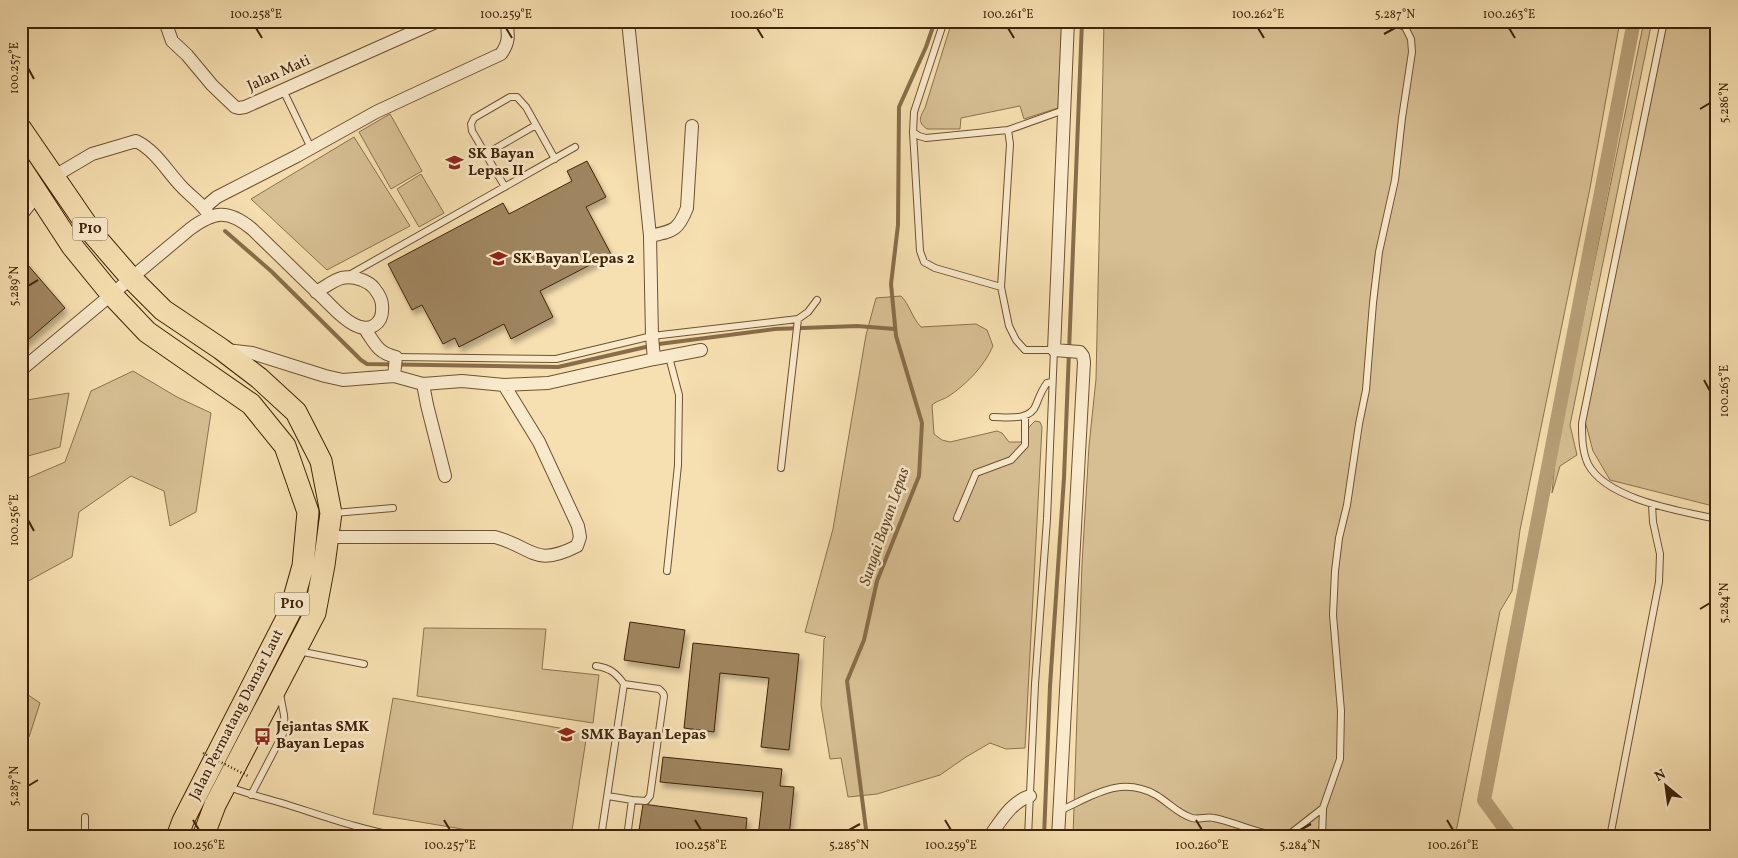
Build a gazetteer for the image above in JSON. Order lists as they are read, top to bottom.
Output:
{
  "streets": {
    "highway": ["P10", "Jalan Permatang Damar Laut"],
    "street": ["Jalan Mati"]
  },
  "water": ["Sungai Bayan Lepas"],
  "places": {
    "school or university": ["SK Bayan Lepas II", "SK Bayan Lepas 2", "SMK Bayan Lepas"],
    "bus stop": ["Jejantas SMK Bayan Lepas"]
  },
  "north": "top left",
  "coordinates": [
    "100.258°E",
    "100.259°E",
    "100.260°E",
    "100.261°E",
    "100.262°E",
    "5.287°N",
    "100.263°E",
    "100.257°E",
    "5.286°N",
    "5.289°N",
    "100.256°E",
    "5.284°N",
    "5.285°N"
  ]
}
